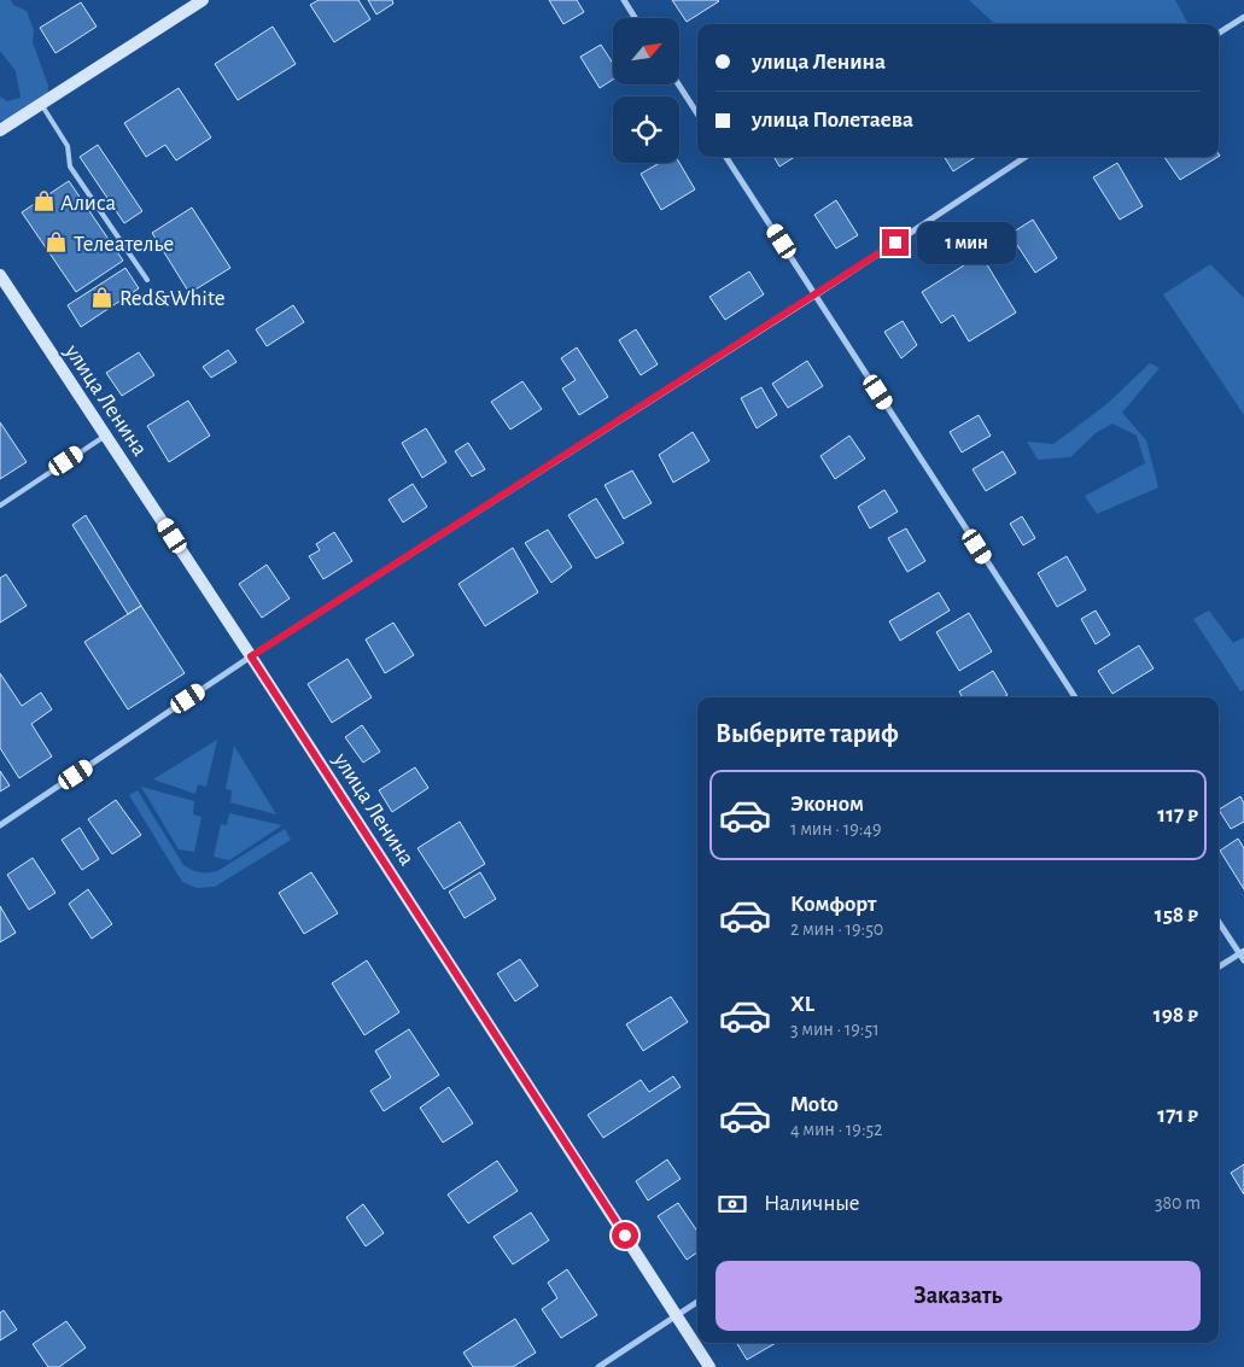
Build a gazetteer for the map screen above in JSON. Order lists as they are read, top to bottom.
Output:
{
  "streets": {
    "street": ["улица Ленина"]
  },
  "places": {
    "shop": ["Алиса", "Телеателье", "Red&White"]
  },
  "north": "top right",
  "page": {
    "banner": ["улица Ленина", "улица Полетаева"],
    "bubble": "1 мин",
    "heading": "Выберите тариф",
    "list": [
      {
        "name": "Эконом",
        "note": "1 мин · 19:49",
        "value": "117 ₽"
      },
      {
        "name": "Комфорт",
        "note": "2 мин · 19:50",
        "value": "158 ₽"
      },
      {
        "name": "XL",
        "note": "3 мин · 19:51",
        "value": "198 ₽"
      },
      {
        "name": "Moto",
        "note": "4 мин · 19:52",
        "value": "171 ₽"
      }
    ],
    "pay": ["Наличные", "380 m"],
    "buttons": "Заказать"
  }
}
